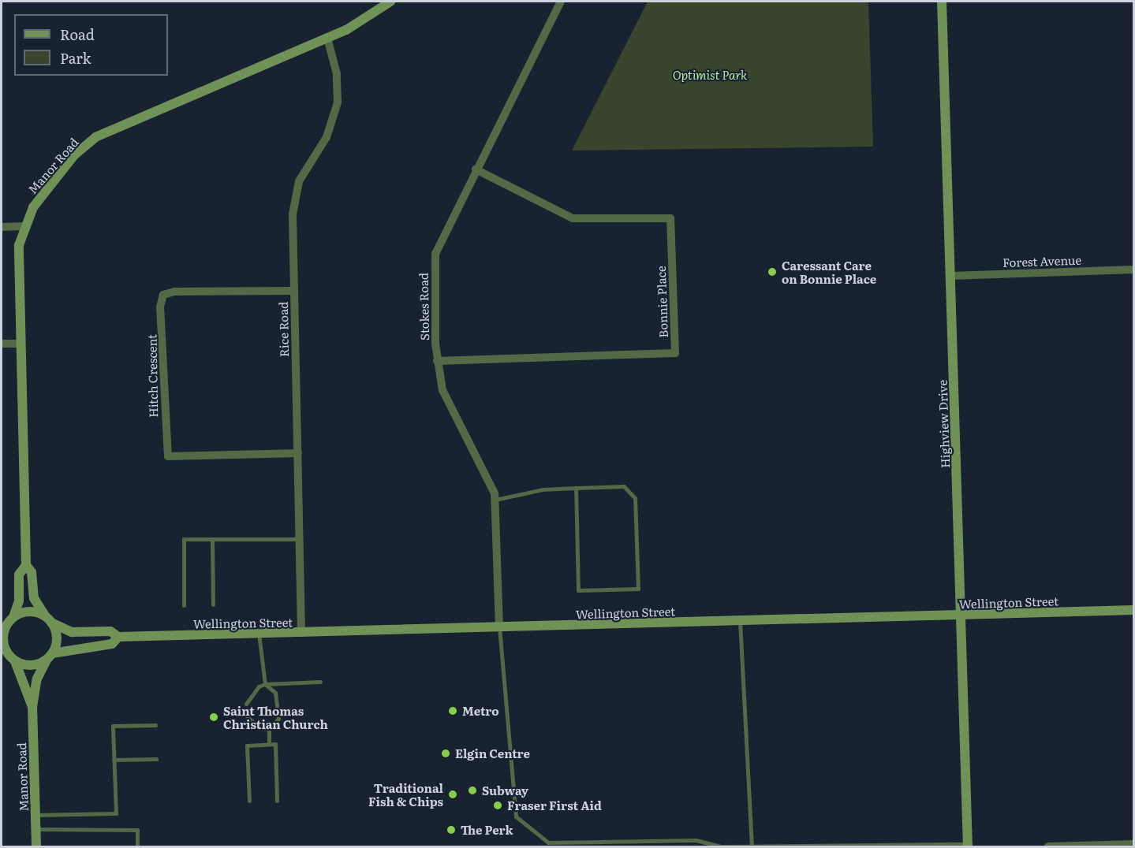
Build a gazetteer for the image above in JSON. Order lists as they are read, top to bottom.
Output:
{
  "streets": {
    "street": [
      "Manor Road",
      "Forest Avenue",
      "Bonnie Place",
      "Stokes Road",
      "Rice Road",
      "Hitch Crescent",
      "Highview Drive",
      "Wellington Street"
    ]
  },
  "crossings": [
    ["Manor Road", "Rice Road"],
    ["Manor Road", "Wellington Street"],
    ["Forest Avenue", "Highview Drive"],
    ["Bonnie Place", "Stokes Road"],
    ["Stokes Road", "Wellington Street"],
    ["Rice Road", "Hitch Crescent"],
    ["Rice Road", "Wellington Street"],
    ["Highview Drive", "Wellington Street"]
  ],
  "parks": ["Optimist Park"],
  "places": [
    "Caressant Care on Bonnie Place",
    "Metro",
    "Saint Thomas Christian Church",
    "Elgin Centre",
    "Subway",
    "Traditional Fish & Chips",
    "Fraser First Aid",
    "The Perk"
  ],
  "legend": ["Road", "Park"]
}
